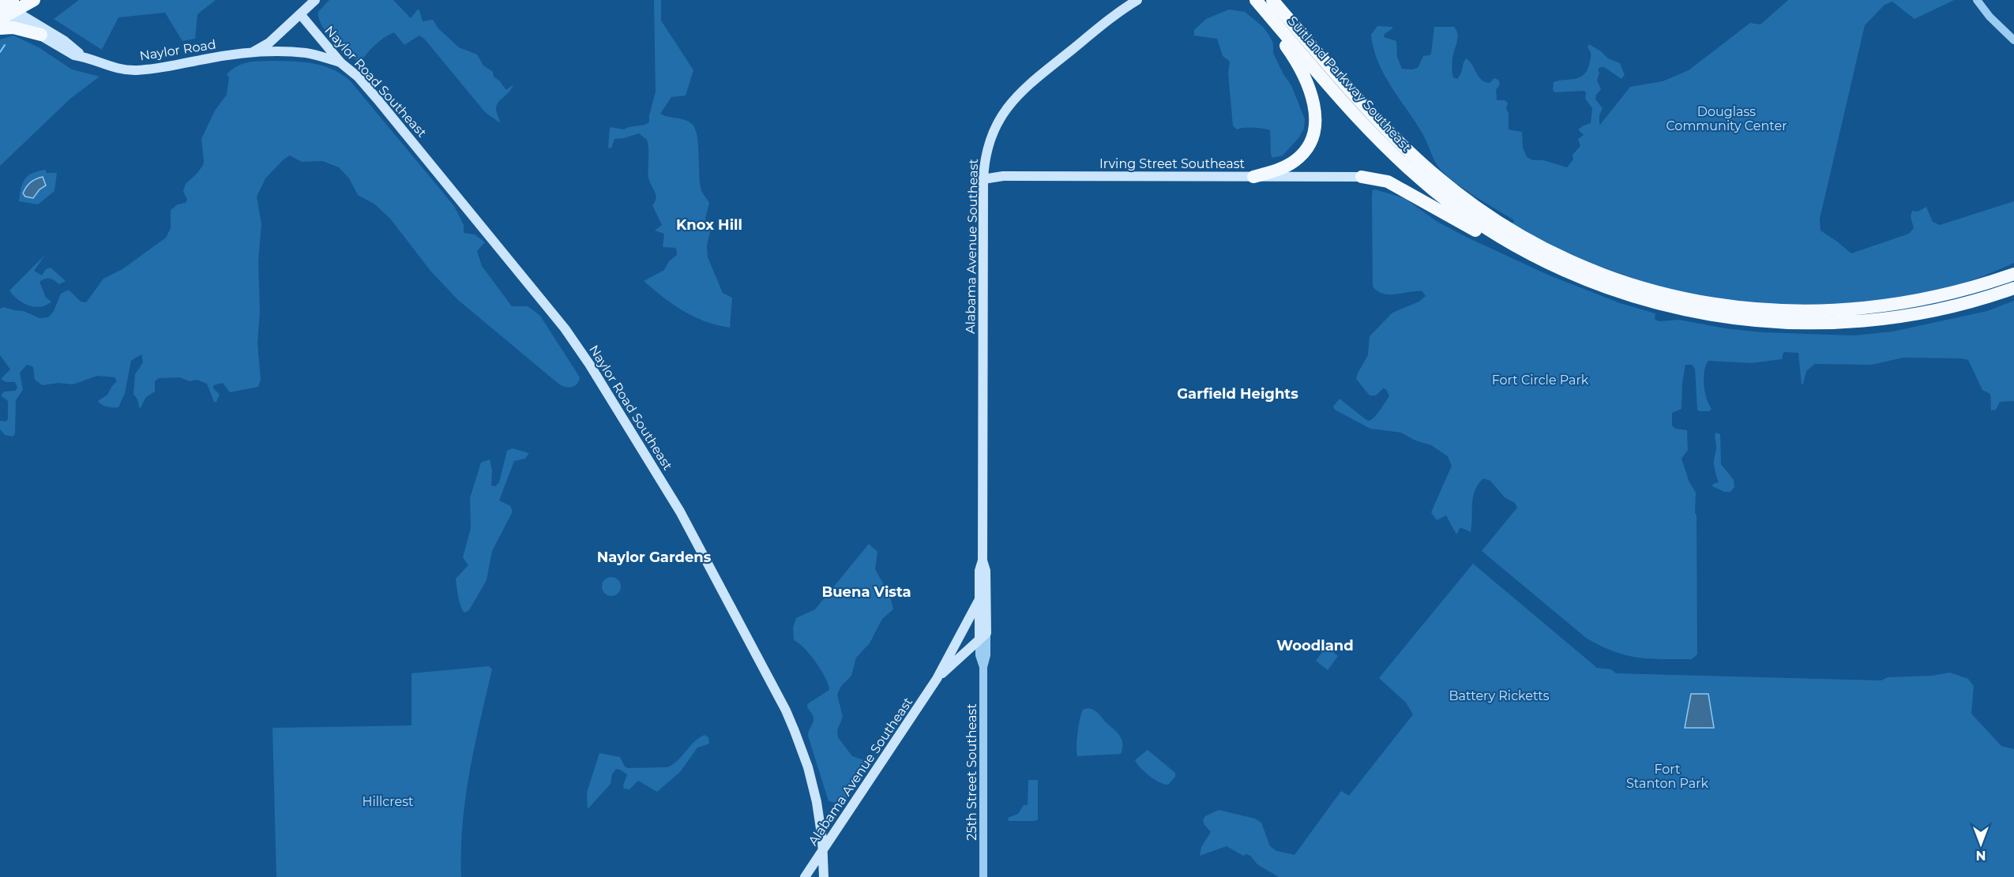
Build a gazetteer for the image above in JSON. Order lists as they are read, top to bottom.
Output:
{
  "streets": {
    "highway": ["Suitland Parkway Southeast"],
    "main road": [
      "Naylor Road",
      "Naylor Road Southeast",
      "Irving Street Southeast",
      "Alabama Avenue Southeast"
    ],
    "street": ["25th Street Southeast"]
  },
  "crossings": [
    ["Naylor Road", "Naylor Road Southeast"],
    ["Naylor Road Southeast", "Alabama Avenue Southeast"],
    ["Irving Street Southeast", "Alabama Avenue Southeast"],
    ["Alabama Avenue Southeast", "25th Street Southeast"]
  ],
  "districts": [
    "Knox Hill",
    "Garfield Heights",
    "Naylor Gardens",
    "Buena Vista",
    "Woodland"
  ],
  "parks": [
    "Douglass Community Center",
    "Fort Circle Park",
    "Battery Ricketts",
    "Fort Stanton Park",
    "Hillcrest"
  ],
  "north": "bottom"
}
